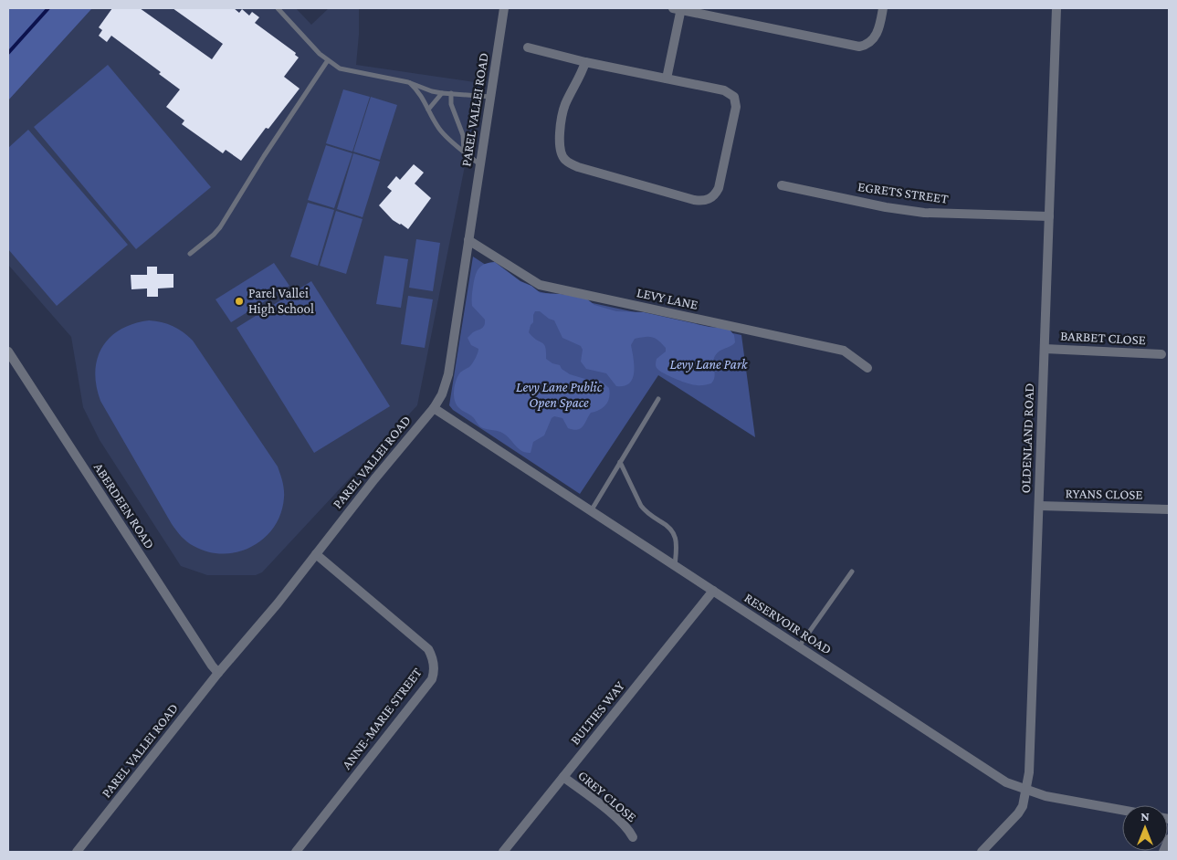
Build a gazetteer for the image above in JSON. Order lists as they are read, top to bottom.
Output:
{
  "streets": {
    "street": [
      "PAREL VALLEI ROAD",
      "EGRETS STREET",
      "LEVY LANE",
      "BARBET CLOSE",
      "OLDENLAND ROAD",
      "RYANS CLOSE",
      "ABERDEEN ROAD",
      "RESERVOIR ROAD",
      "BULTIES WAY",
      "ANNE-MARIE STREET",
      "GREY CLOSE"
    ]
  },
  "crossings": [
    ["PAREL VALLEI ROAD", "LEVY LANE"],
    ["PAREL VALLEI ROAD", "ABERDEEN ROAD"],
    ["PAREL VALLEI ROAD", "RESERVOIR ROAD"],
    ["PAREL VALLEI ROAD", "ANNE-MARIE STREET"],
    ["EGRETS STREET", "OLDENLAND ROAD"],
    ["BARBET CLOSE", "OLDENLAND ROAD"],
    ["OLDENLAND ROAD", "RYANS CLOSE"],
    ["OLDENLAND ROAD", "RESERVOIR ROAD"],
    ["RESERVOIR ROAD", "BULTIES WAY"],
    ["BULTIES WAY", "GREY CLOSE"]
  ],
  "parks": ["Levy Lane Park", "Levy Lane Public Open Space"],
  "places": ["Parel Vallei High School"],
  "north": "top"
}
